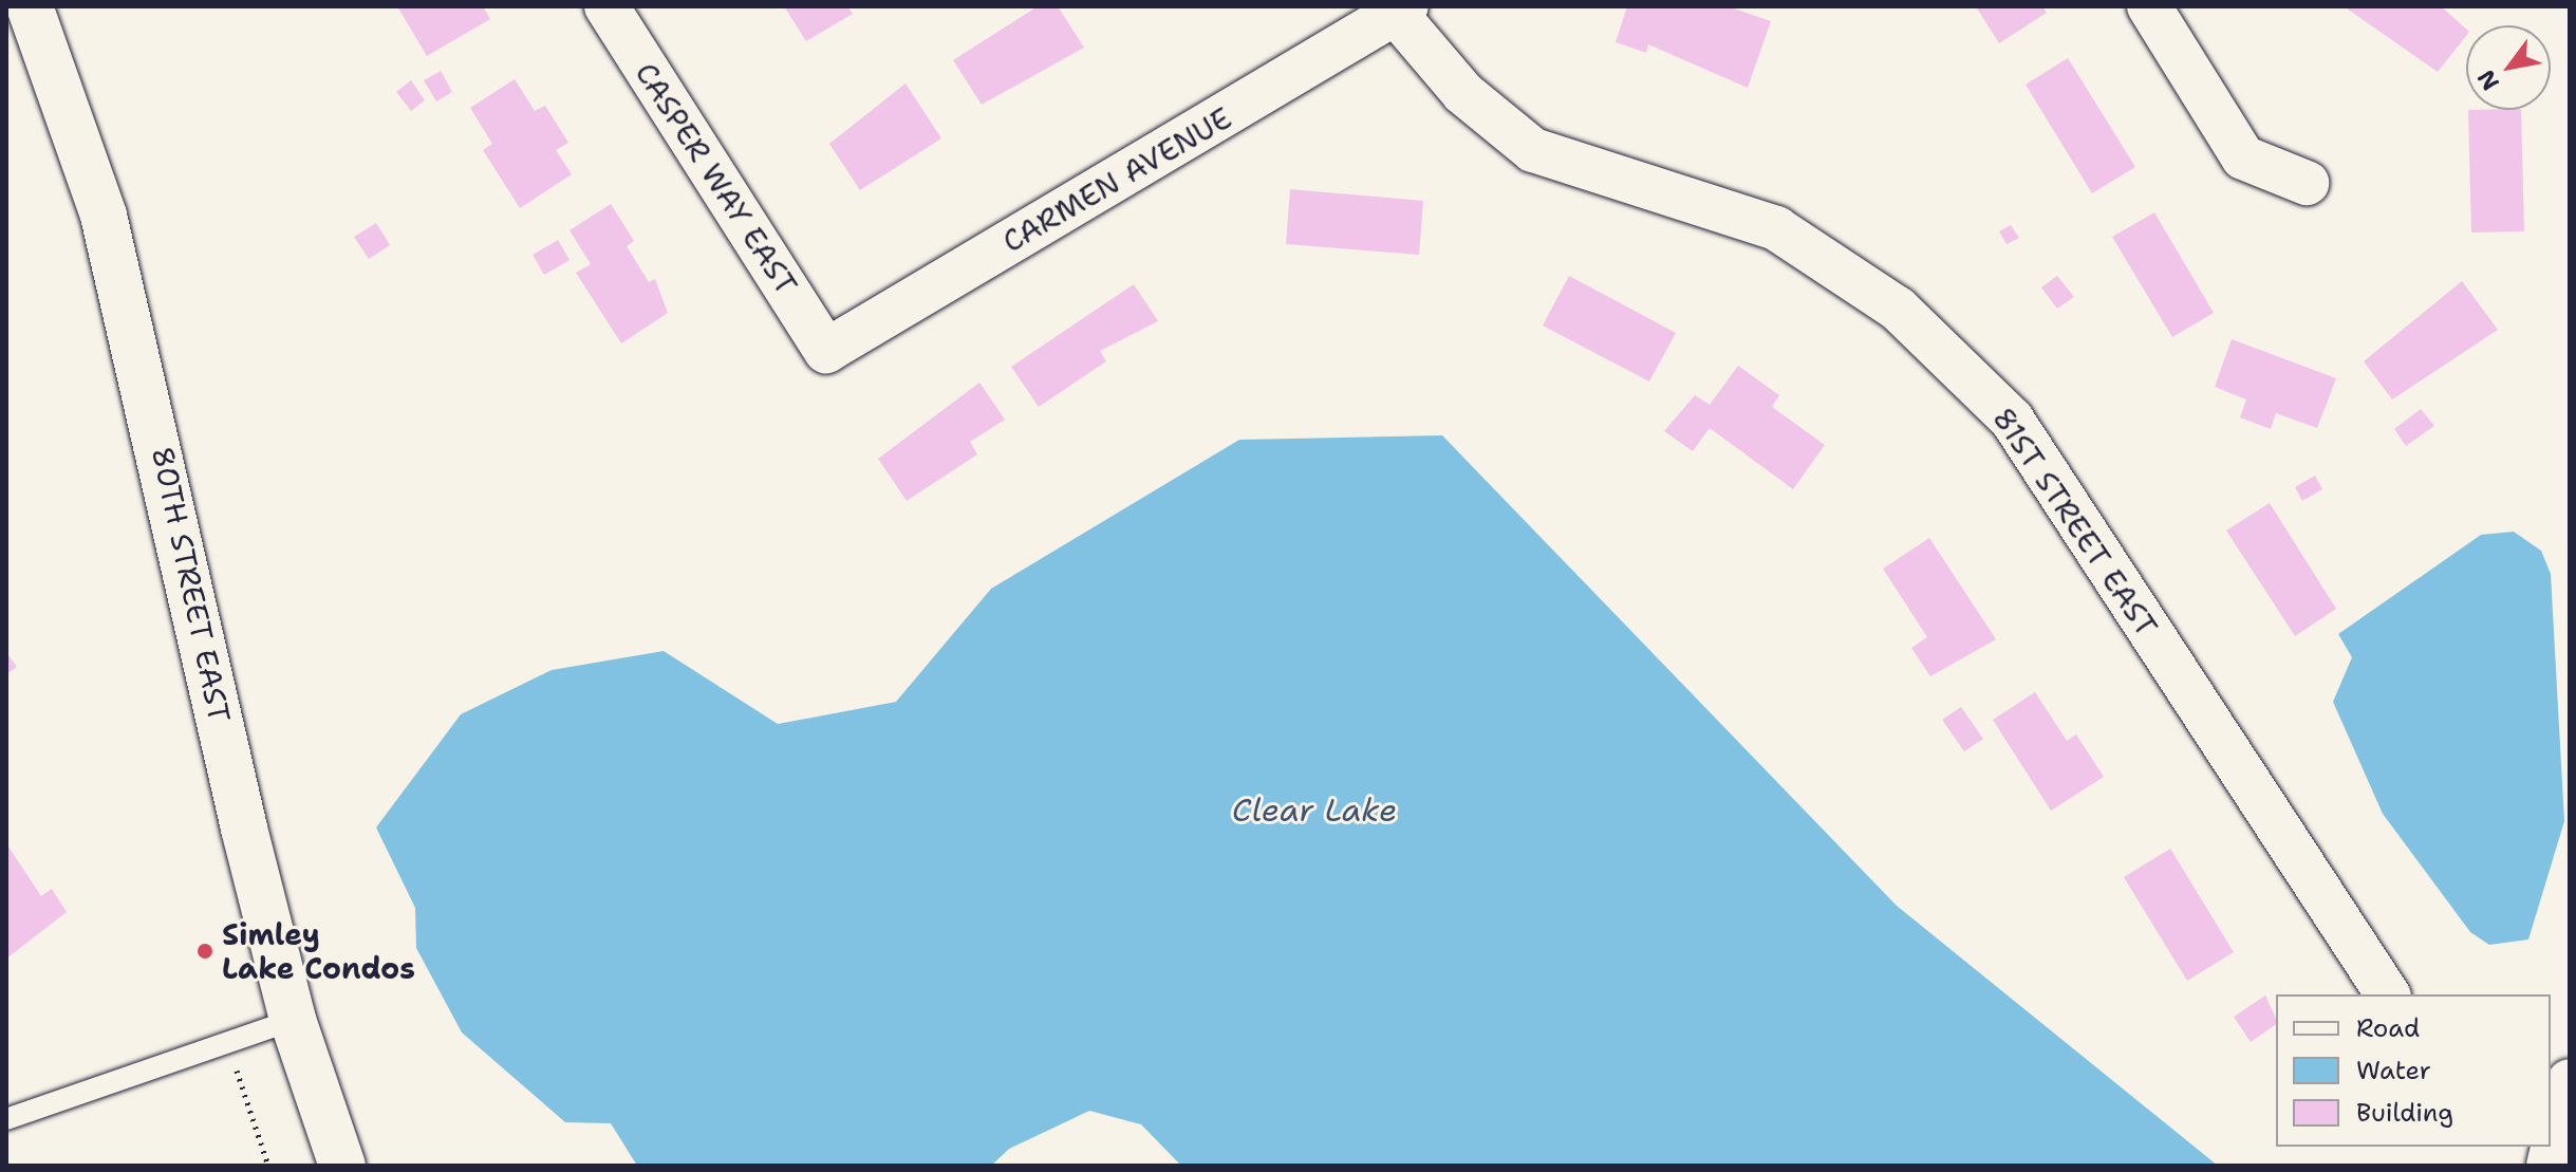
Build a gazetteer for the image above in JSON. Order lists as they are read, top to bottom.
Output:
{
  "streets": {
    "street": [
      "CASPER WAY EAST",
      "CARMEN AVENUE",
      "81ST STREET EAST",
      "80TH STREET EAST"
    ]
  },
  "crossings": [
    ["CASPER WAY EAST", "CARMEN AVENUE"],
    ["CARMEN AVENUE", "81ST STREET EAST"]
  ],
  "water": ["Clear Lake"],
  "places": ["Simley Lake Condos"],
  "legend": ["Road", "Water", "Building"],
  "north": "bottom left"
}
